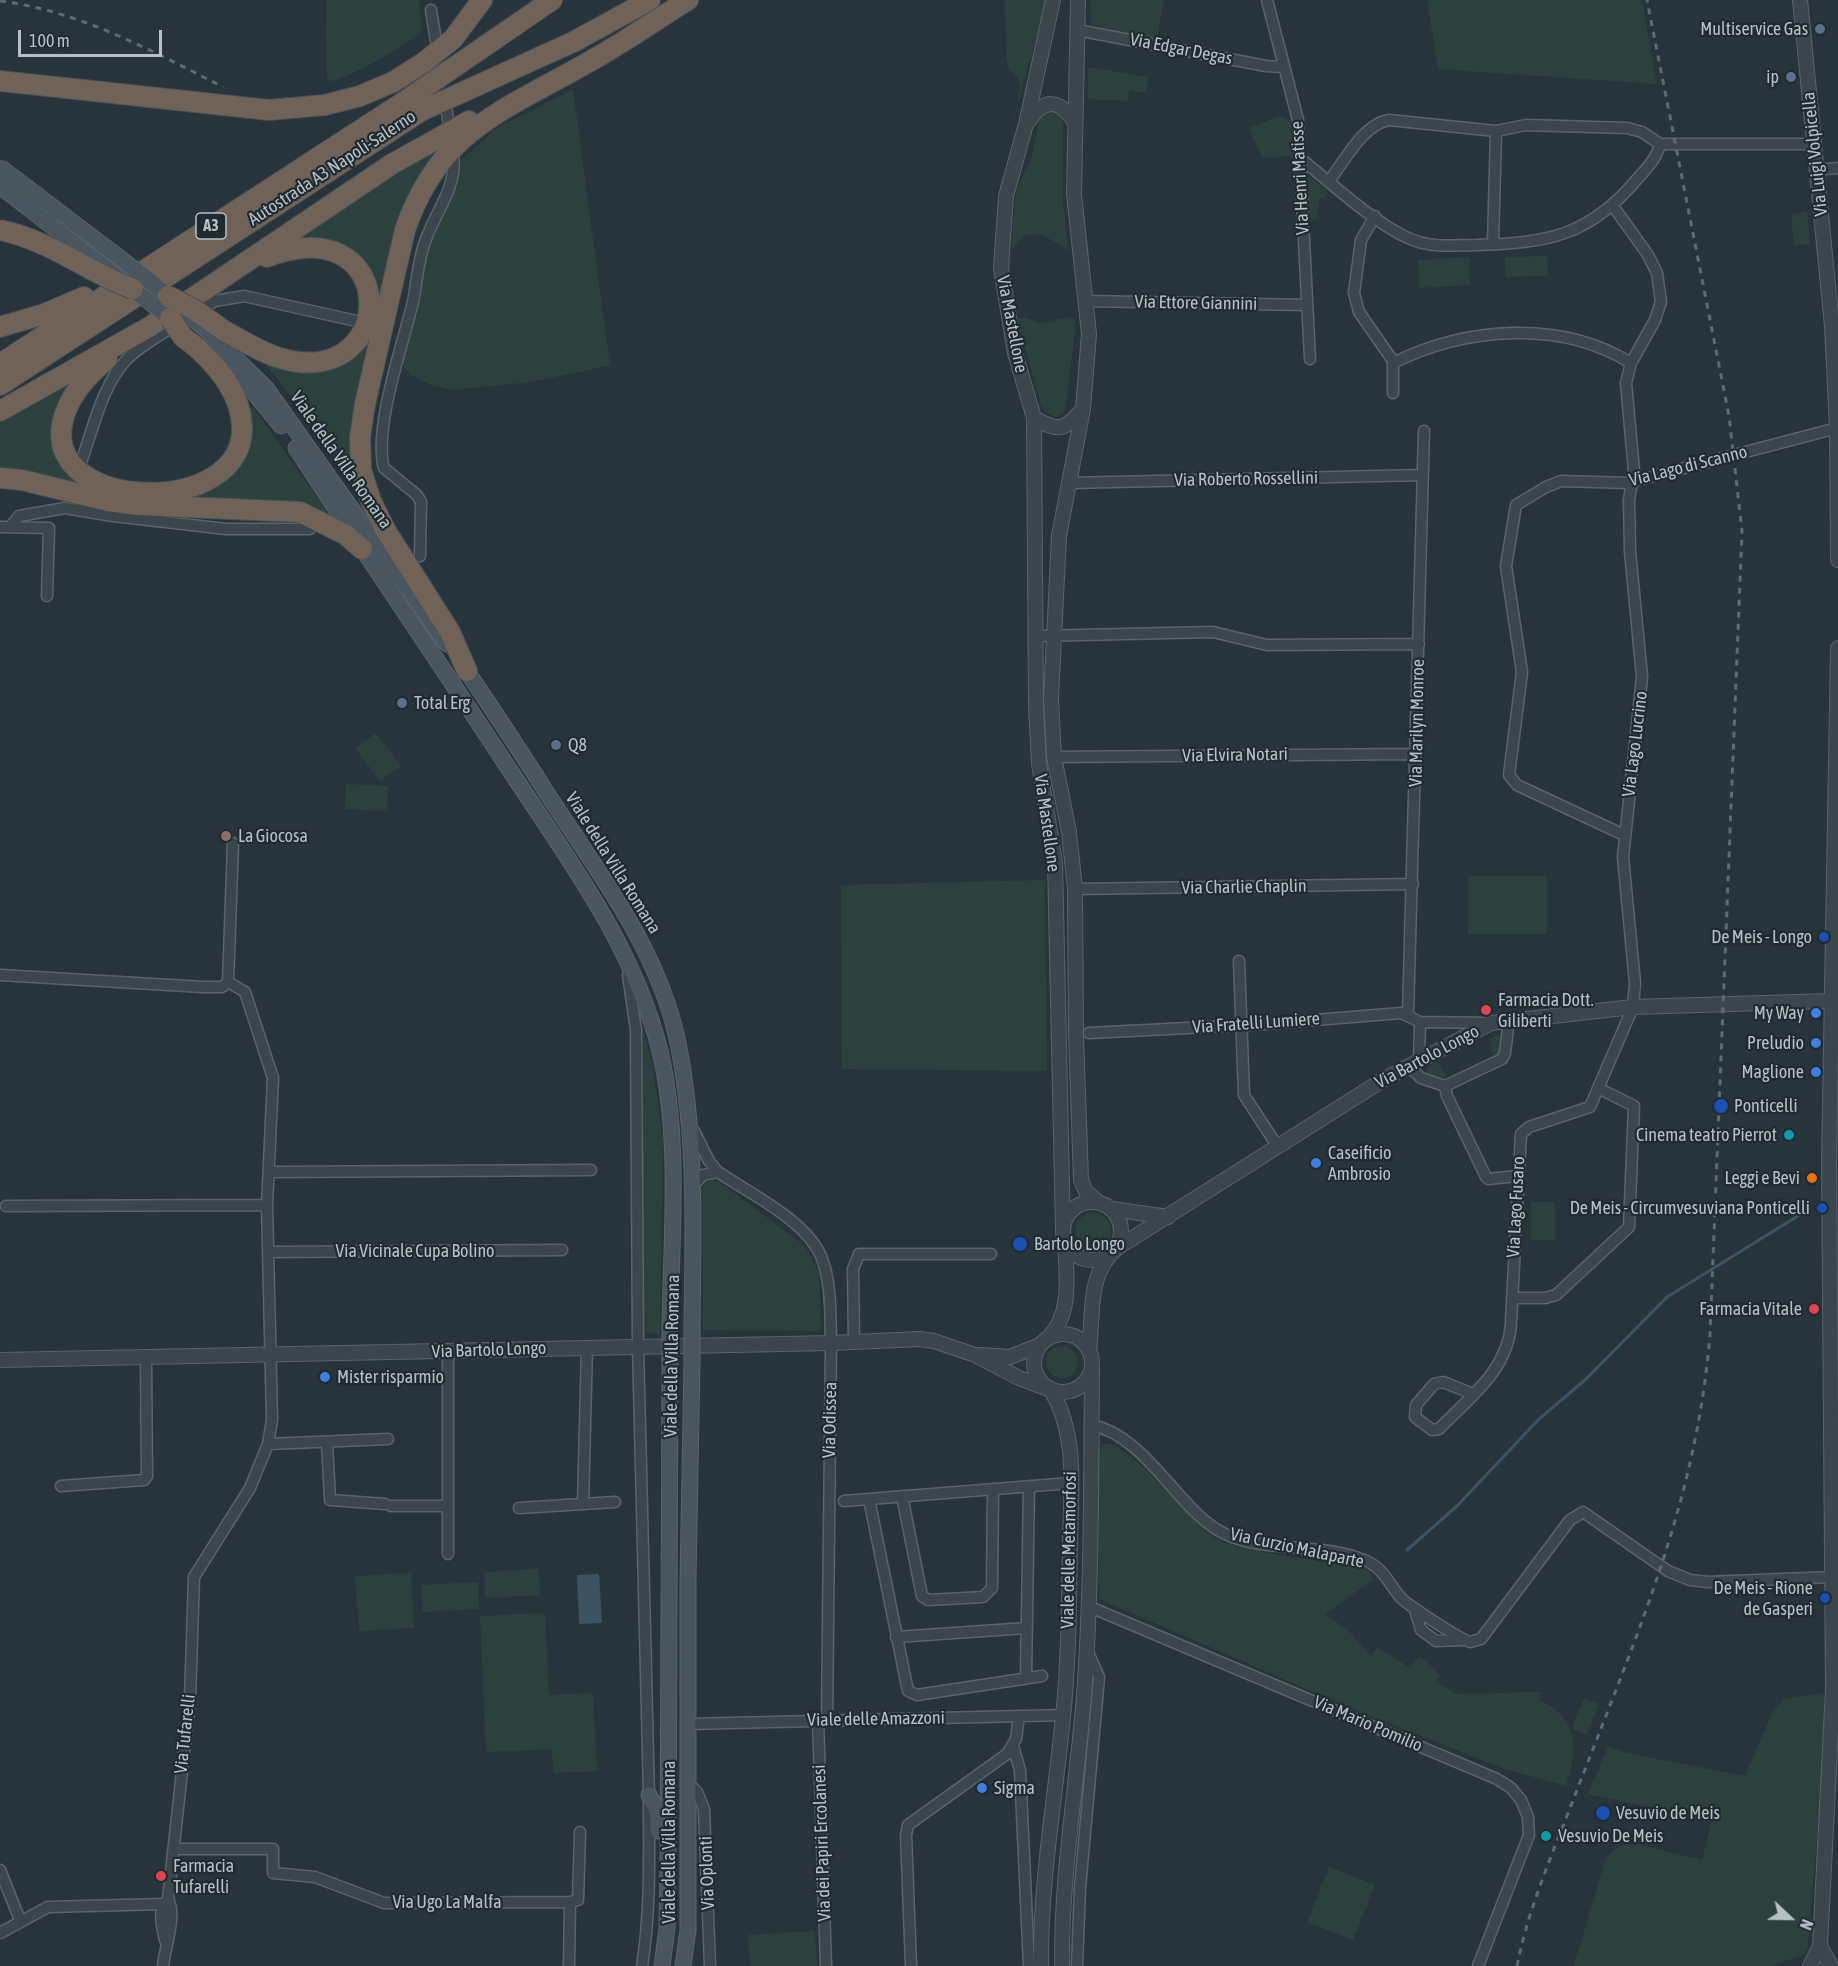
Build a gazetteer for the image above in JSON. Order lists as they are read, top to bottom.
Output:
{
  "streets": {
    "highway": ["Autostrada A3 Napoli-Salerno", "A3"],
    "main road": ["Viale della Villa Romana"],
    "street": [
      "Via Edgar Degas",
      "Via Luigi Volpicella",
      "Via Henri Matisse",
      "Via Ettore Giannini",
      "Via Mastellone",
      "Via Lago di Scanno",
      "Via Roberto Rossellini",
      "Via Marilyn Monroe",
      "Via Lago Lucrino",
      "Via Elvira Notari",
      "Via Charlie Chaplin",
      "Via Fratelli Lumiere",
      "Via Bartolo Longo",
      "Via Lago Fusaro",
      "Via Vicinale Cupa Bolino",
      "Via Odissea",
      "Via Curzio Malaparte",
      "Viale delle Metamorfosi",
      "Viale delle Amazzoni",
      "Via Mario Pomilio",
      "Via Tufarelli",
      "Via dei Papiri Ercolanesi",
      "Via Oplonti",
      "Via Ugo La Malfa"
    ]
  },
  "crossings": [
    ["Via Edgar Degas", "Via Henri Matisse"],
    ["Via Edgar Degas", "Via Mastellone"],
    ["Via Luigi Volpicella", "Via Lago di Scanno"],
    ["Autostrada A3 Napoli-Salerno", "A3"],
    ["Via Henri Matisse", "Via Ettore Giannini"],
    ["Via Ettore Giannini", "Via Mastellone"],
    ["Via Mastellone", "Via Roberto Rossellini"],
    ["Via Mastellone", "Via Elvira Notari"],
    ["Via Mastellone", "Via Charlie Chaplin"],
    ["Via Mastellone", "Via Bartolo Longo"],
    ["Viale della Villa Romana", "Via Bartolo Longo"],
    ["Viale della Villa Romana", "Via Odissea"],
    ["Viale della Villa Romana", "Viale delle Amazzoni"],
    ["Viale della Villa Romana", "Via Oplonti"],
    ["Via Lago di Scanno", "Via Lago Lucrino"],
    ["Via Roberto Rossellini", "Via Marilyn Monroe"],
    ["Via Marilyn Monroe", "Via Elvira Notari"],
    ["Via Marilyn Monroe", "Via Charlie Chaplin"],
    ["Via Marilyn Monroe", "Via Fratelli Lumiere"],
    ["Via Lago Lucrino", "Via Bartolo Longo"],
    ["Via Lago Lucrino", "Via Lago Fusaro"],
    ["Via Bartolo Longo", "Via Lago Fusaro"],
    ["Via Bartolo Longo", "Via Odissea"],
    ["Via Bartolo Longo", "Viale delle Metamorfosi"],
    ["Via Odissea", "Viale delle Amazzoni"],
    ["Via Odissea", "Via dei Papiri Ercolanesi"],
    ["Via Curzio Malaparte", "Viale delle Metamorfosi"],
    ["Viale delle Metamorfosi", "Viale delle Amazzoni"],
    ["Viale delle Metamorfosi", "Via Mario Pomilio"],
    ["Viale delle Amazzoni", "Via dei Papiri Ercolanesi"],
    ["Via Tufarelli", "Via Ugo La Malfa"]
  ],
  "places": [
    "Multiservice Gas",
    "ip",
    "Total Erg",
    "Q8",
    "La Giocosa",
    "De Meis - Longo",
    "Farmacia Dott. Giliberti",
    "My Way",
    "Preludio",
    "Maglione",
    "Ponticelli",
    "Cinema teatro Pierrot",
    "Caseificio Ambrosio",
    "Leggi e Bevi",
    "De Meis - Circumvesuviana Ponticelli",
    "Bartolo Longo",
    "Farmacia Vitale",
    "Mister risparmio",
    "De Meis - Rione de Gasperi",
    "Sigma",
    "Vesuvio de Meis",
    "Vesuvio De Meis",
    "Farmacia Tufarelli"
  ],
  "scale_bar": "100 m",
  "north": "right"
}
